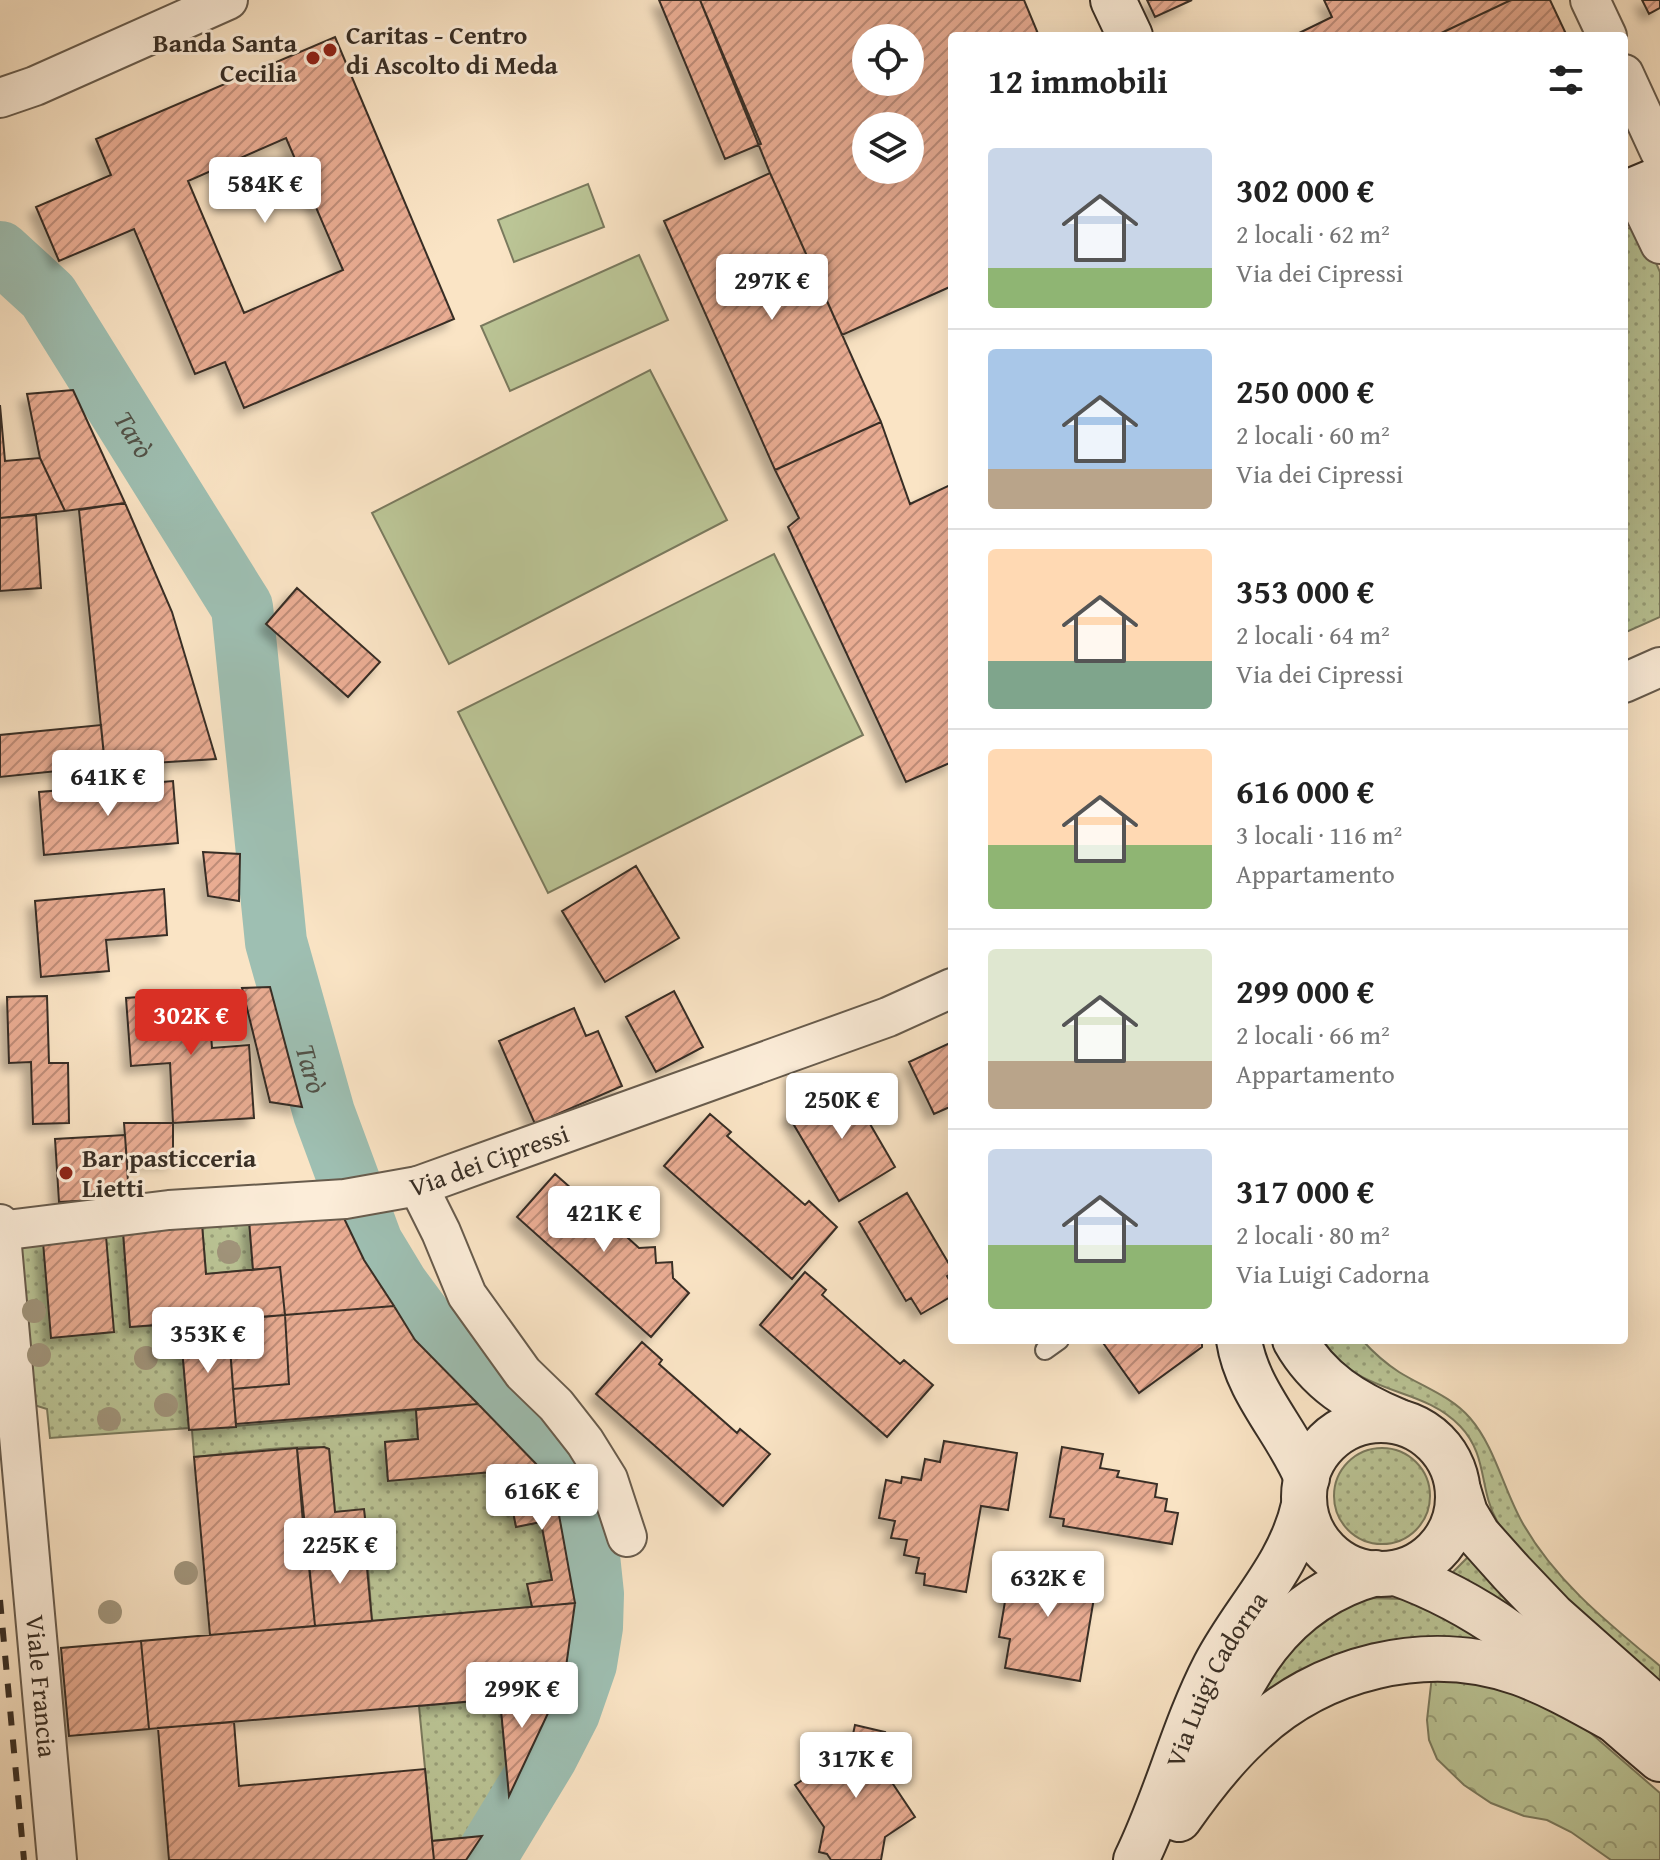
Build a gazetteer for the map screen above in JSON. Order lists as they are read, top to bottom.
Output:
{
  "streets": {
    "street": ["Via dei Cipressi", "Via Luigi Cadorna", "Viale Francia"]
  },
  "crossings": [
    ["Via dei Cipressi", "Viale Francia"]
  ],
  "water": ["Tarò"],
  "places": ["Caritas - Centro di Ascolto di Meda", "Banda Santa Cecilia", "Bar pasticceria Lietti"],
  "page": {
    "heading": "12 immobili",
    "list": [
      {
        "name": "302 000 €",
        "note": "2 locali · 62 m² · Via dei Cipressi"
      },
      {
        "name": "250 000 €",
        "note": "2 locali · 60 m² · Via dei Cipressi"
      },
      {
        "name": "353 000 €",
        "note": "2 locali · 64 m² · Via dei Cipressi"
      },
      {
        "name": "616 000 €",
        "note": "3 locali · 116 m² · Appartamento"
      },
      {
        "name": "299 000 €",
        "note": "2 locali · 66 m² · Appartamento"
      },
      {
        "name": "317 000 €",
        "note": "2 locali · 80 m² · Via Luigi Cadorna"
      }
    ],
    "price": [
      "584K €",
      "297K €",
      "641K €",
      "302K €",
      "250K €",
      "421K €",
      "353K €",
      "616K €",
      "225K €",
      "632K €",
      "299K €",
      "317K €"
    ]
  }
}
